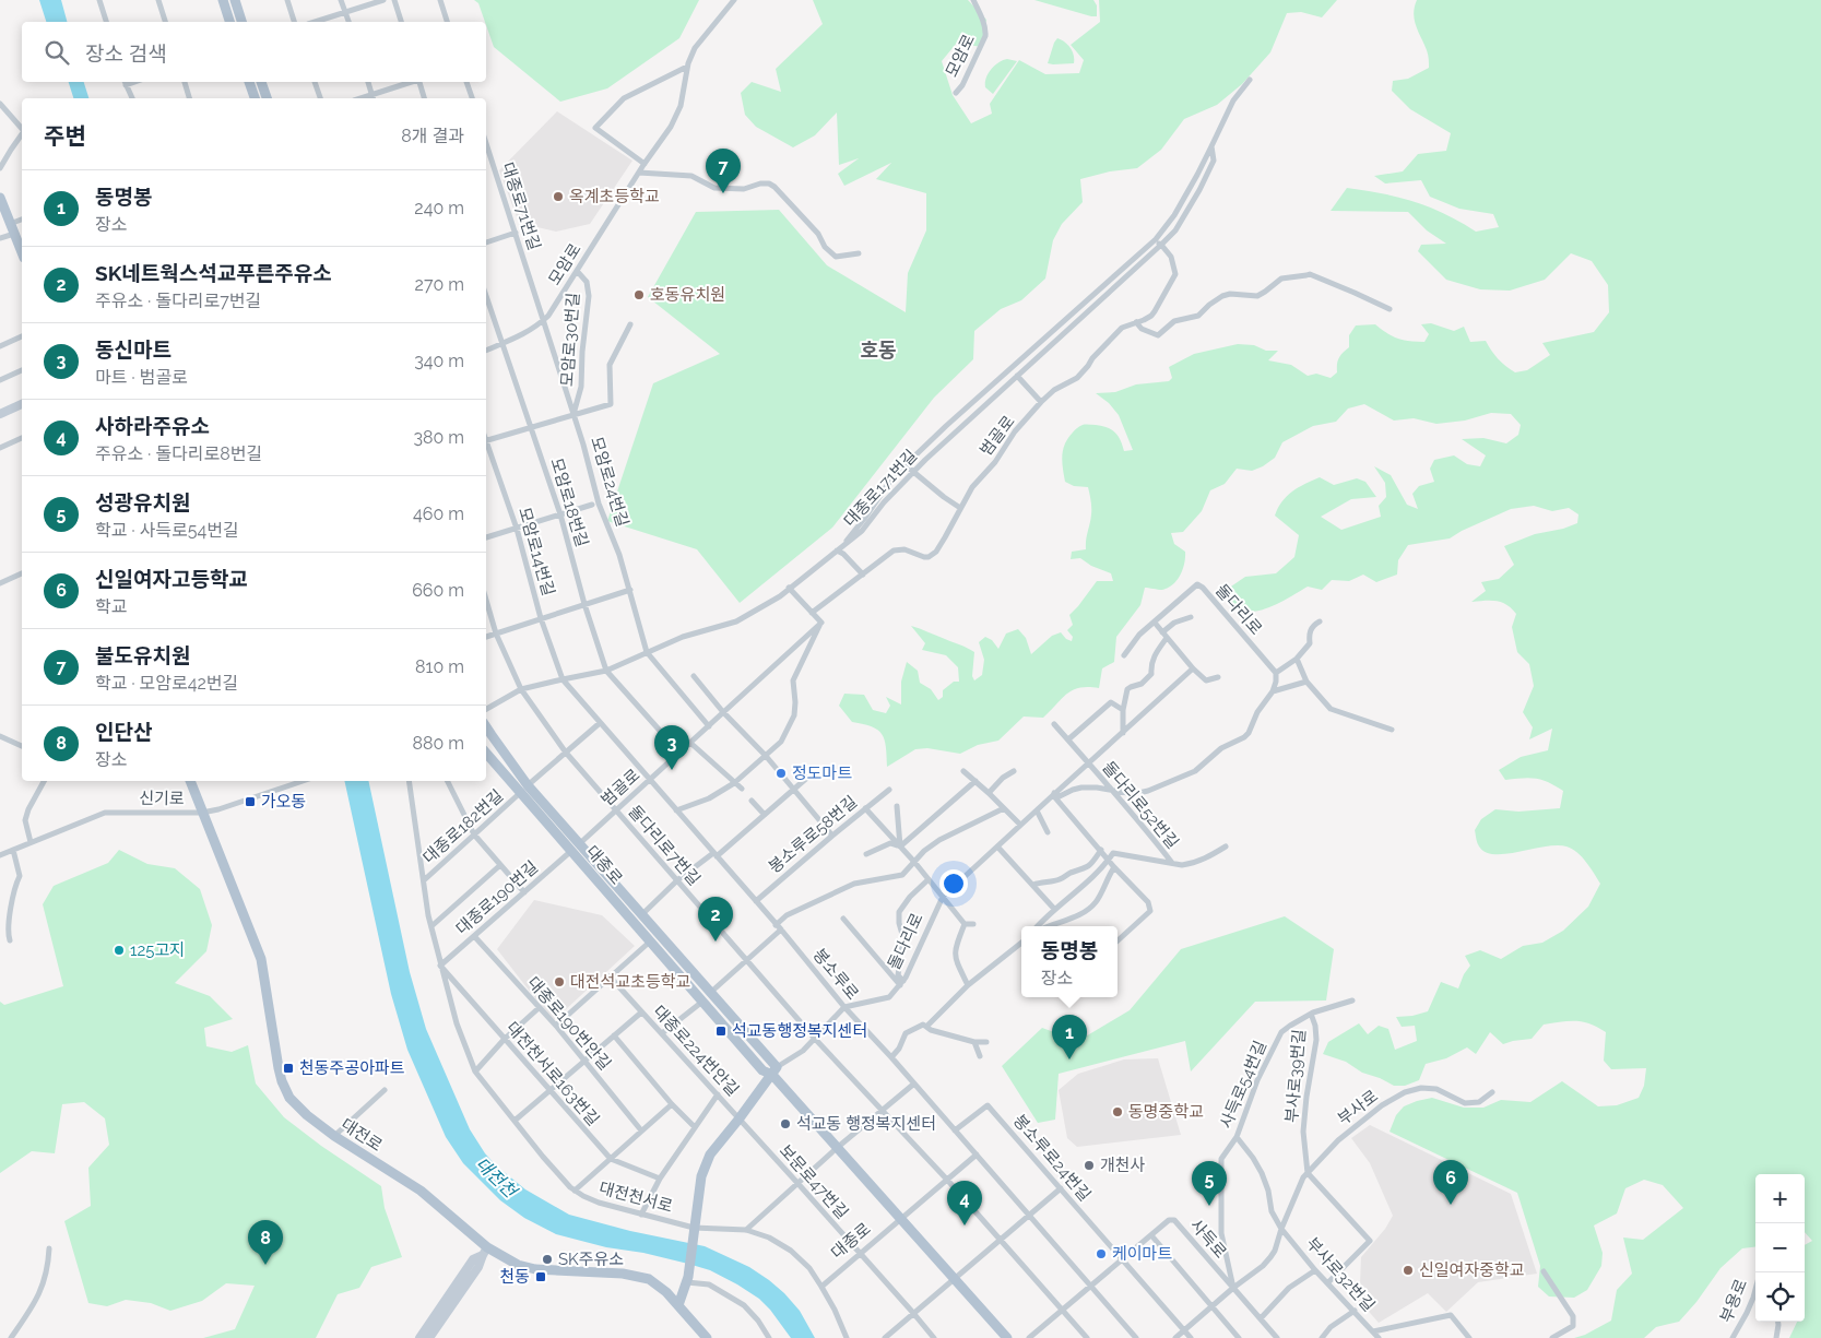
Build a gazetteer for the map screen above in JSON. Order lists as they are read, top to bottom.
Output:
{
  "streets": {
    "main road": ["대종로", "대전로"],
    "street": [
      "모암로",
      "대종로71번길",
      "모암로30번길",
      "범골로",
      "모암로24번길",
      "대종로171번길",
      "모암로18번길",
      "모암로14번길",
      "돌다리로",
      "신기로",
      "돌다리로52번길",
      "대종로182번길",
      "봉소루로58번길",
      "돌다리로7번길",
      "대종로190번길",
      "봉소루로",
      "대종로190번안길",
      "대종로224번안길",
      "대전천서로163번길",
      "부사로39번길",
      "사득로54번길",
      "부사로",
      "봉소루로24번길",
      "보문로47번길",
      "대전천서로",
      "사득로",
      "부사로32번길",
      "부용로"
    ]
  },
  "crossings": [
    ["모암로", "대종로71번길"],
    ["모암로", "모암로30번길"],
    ["모암로", "모암로24번길"],
    ["모암로", "모암로18번길"],
    ["대종로71번길", "모암로24번길"],
    ["모암로30번길", "모암로24번길"],
    ["범골로", "대종로171번길"],
    ["범골로", "돌다리로7번길"],
    ["범골로", "대종로"],
    ["범골로", "봉소루로"],
    ["모암로24번길", "대종로171번길"],
    ["대종로171번길", "모암로18번길"],
    ["대종로171번길", "모암로14번길"],
    ["대종로171번길", "돌다리로7번길"],
    ["대종로171번길", "봉소루로"],
    ["모암로14번길", "봉소루로"],
    ["돌다리로", "돌다리로52번길"],
    ["돌다리로", "봉소루로"],
    ["신기로", "대전로"],
    ["대종로182번길", "대종로"],
    ["대종로182번길", "대전천서로"],
    ["봉소루로58번길", "봉소루로"],
    ["돌다리로7번길", "대종로"],
    ["돌다리로7번길", "사득로"],
    ["대종로", "대종로190번길"],
    ["대종로", "봉소루로"],
    ["대종로", "보문로47번길"],
    ["대종로", "대전천서로"],
    ["대종로190번길", "대종로190번안길"],
    ["대종로190번길", "대전천서로163번길"],
    ["대종로190번길", "대전천서로"],
    ["봉소루로", "봉소루로24번길"],
    ["봉소루로", "사득로"],
    ["대종로224번안길", "보문로47번길"],
    ["대전천서로163번길", "대전천서로"],
    ["부사로39번길", "사득로54번길"],
    ["부사로39번길", "부사로"],
    ["사득로54번길", "부사로"],
    ["사득로54번길", "사득로"],
    ["부사로", "봉소루로24번길"],
    ["부사로", "사득로"],
    ["부사로", "부사로32번길"],
    ["봉소루로24번길", "사득로"]
  ],
  "districts": ["호동"],
  "water": ["대전천"],
  "places": {
    "other": [
      "옥계초등학교",
      "호동유치원",
      "정도마트",
      "125고지",
      "대전석교초등학교",
      "동명중학교",
      "석교동 행정복지센터",
      "개천사",
      "케이마트",
      "SK주유소",
      "신일여자중학교"
    ],
    "transit": [
      "가오동",
      "석교동행정복지센터",
      "천동주공아파트",
      "천동"
    ]
  },
  "page": {
    "search": "장소 검색",
    "heading": ["주변", "8개 결과"],
    "pins": [
      "7",
      "3",
      "2",
      "1",
      "6",
      "5",
      "4",
      "8"
    ],
    "list": [
      {
        "mark": "1",
        "name": "동명봉",
        "note": "장소",
        "value": "240 m"
      },
      {
        "mark": "2",
        "name": "SK네트웍스석교푸른주유소",
        "note": "주유소 · 돌다리로7번길",
        "value": "270 m"
      },
      {
        "mark": "3",
        "name": "동신마트",
        "note": "마트 · 범골로",
        "value": "340 m"
      },
      {
        "mark": "4",
        "name": "사하라주유소",
        "note": "주유소 · 돌다리로8번길",
        "value": "380 m"
      },
      {
        "mark": "5",
        "name": "성광유치원",
        "note": "학교 · 사득로54번길",
        "value": "460 m"
      },
      {
        "mark": "6",
        "name": "신일여자고등학교",
        "note": "학교",
        "value": "660 m"
      },
      {
        "mark": "7",
        "name": "불도유치원",
        "note": "학교 · 모암로42번길",
        "value": "810 m"
      },
      {
        "mark": "8",
        "name": "인단산",
        "note": "장소",
        "value": "880 m"
      }
    ],
    "popup": ["동명봉", "장소"],
    "map_buttons": ["+", "−"]
  }
}
